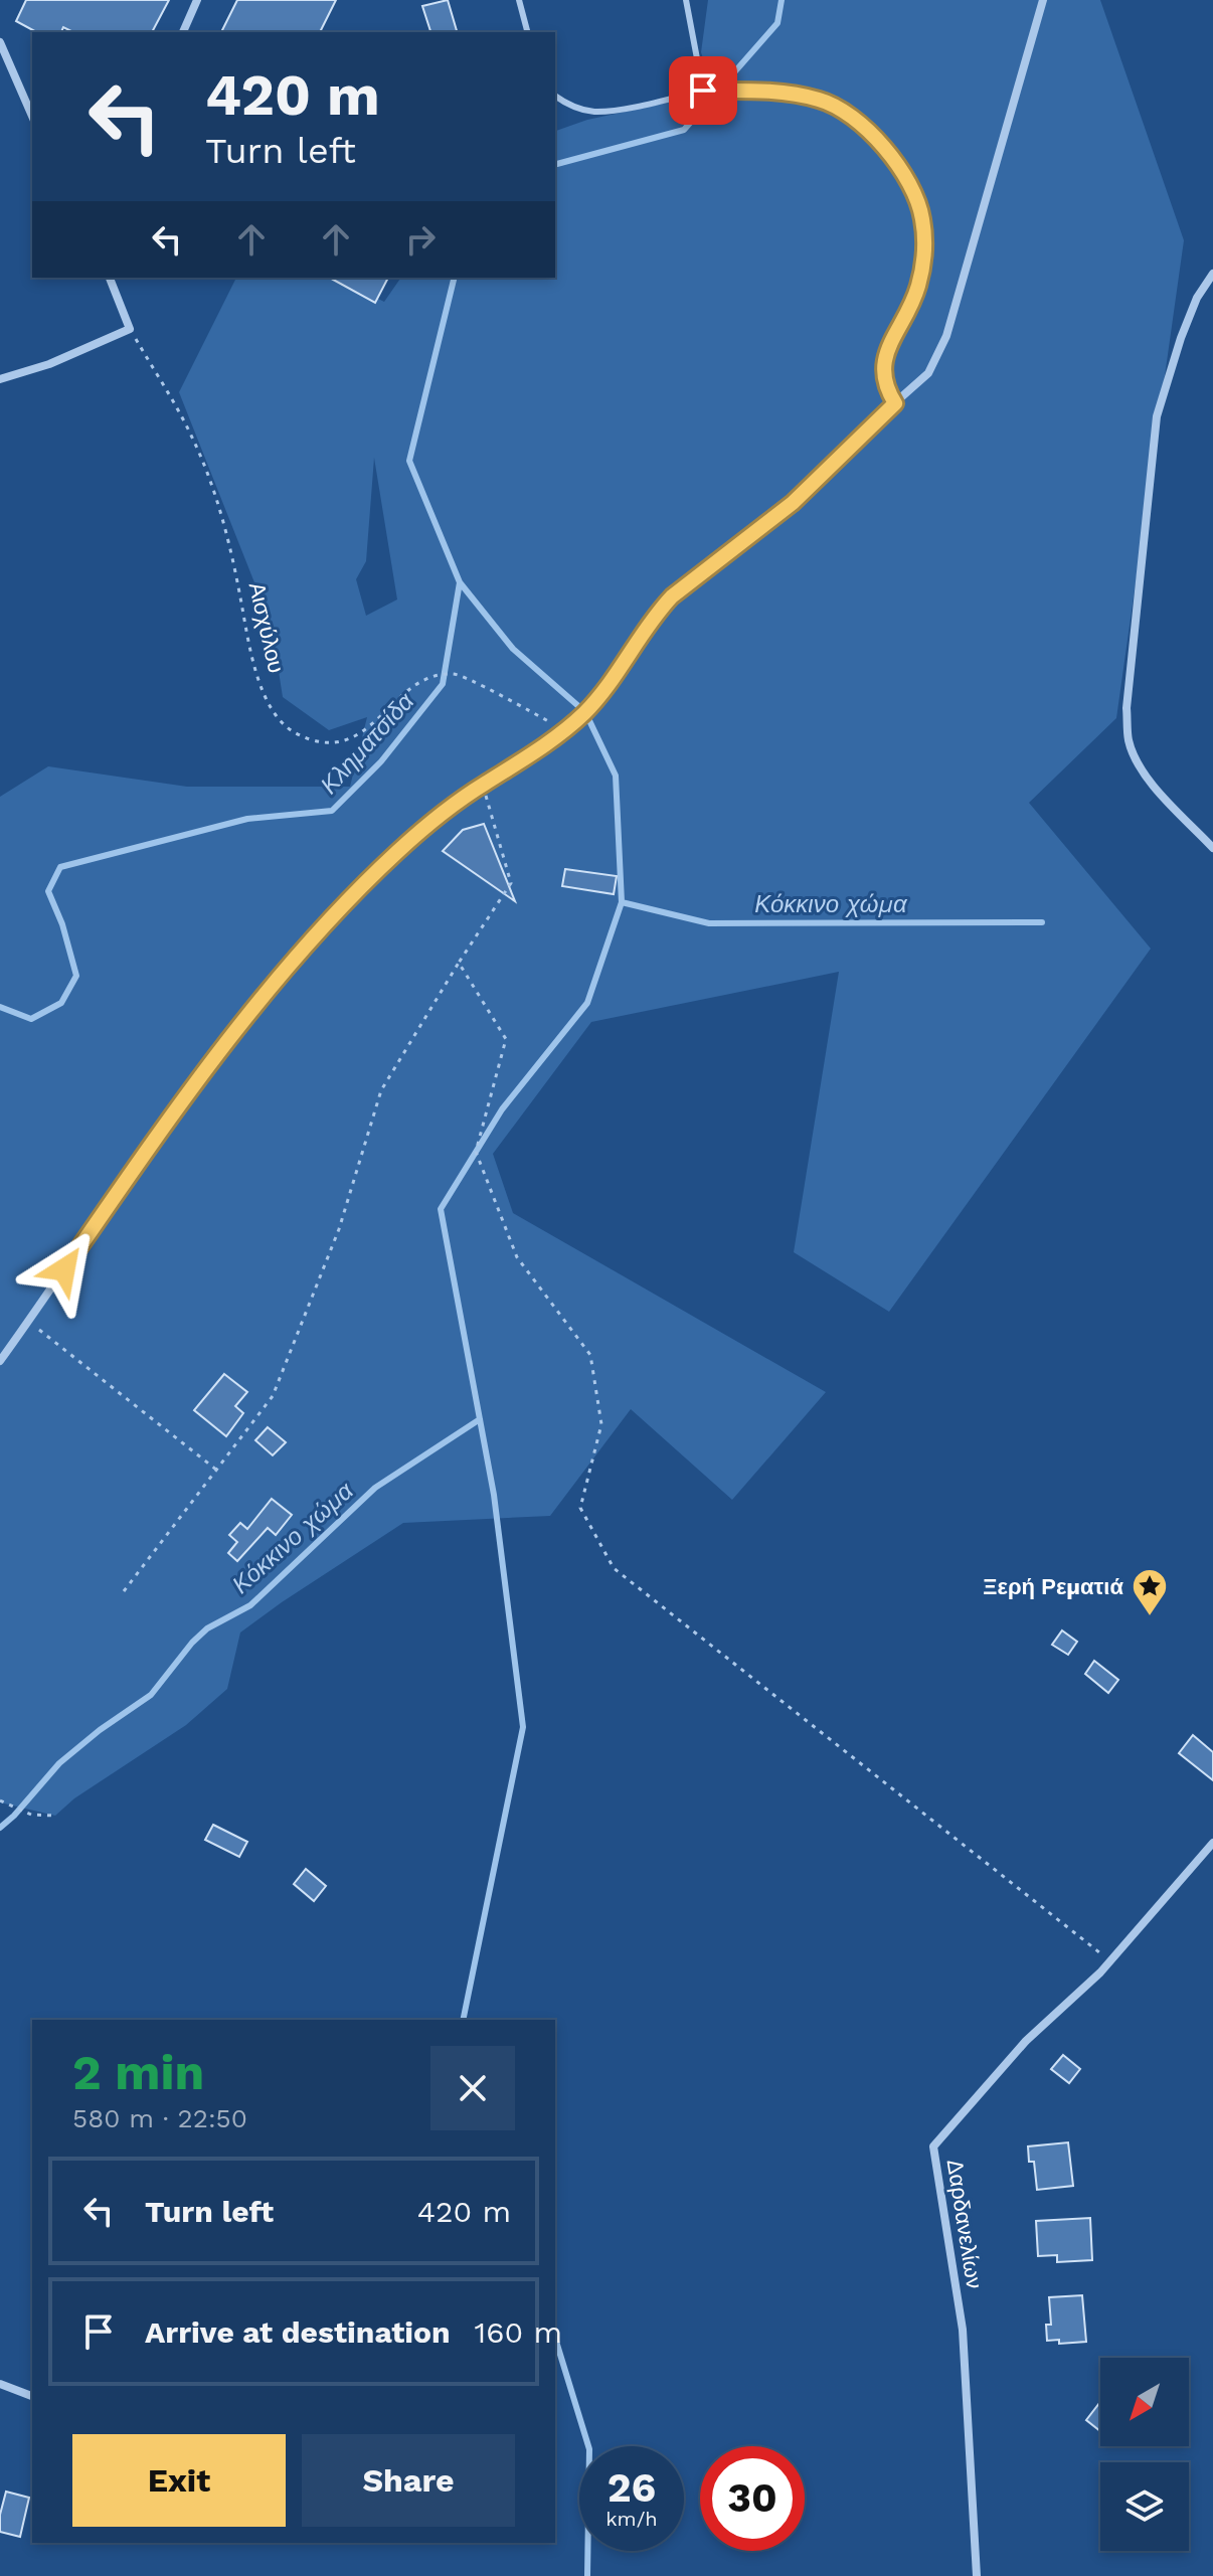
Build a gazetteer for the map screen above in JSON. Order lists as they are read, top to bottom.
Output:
{
  "streets": {
    "street": ["Δαρδανελίων"],
    "path": ["Αισχύλου"]
  },
  "water": ["Κληματσίδα", "Κόκκινο χώμα"],
  "places": {
    "place": ["Ξερή Ρεματιά"]
  },
  "north": "bottom left",
  "page": {
    "turn": ["420 m", "Turn left"],
    "heading": ["2 min", "580 m · 22:50"],
    "list": [
      {
        "name": "Turn left",
        "value": "420 m"
      },
      {
        "name": "Arrive at destination",
        "value": "160 m"
      }
    ],
    "buttons": ["Exit", "Share"],
    "speed": "26 km/h",
    "limit": "30"
  }
}
